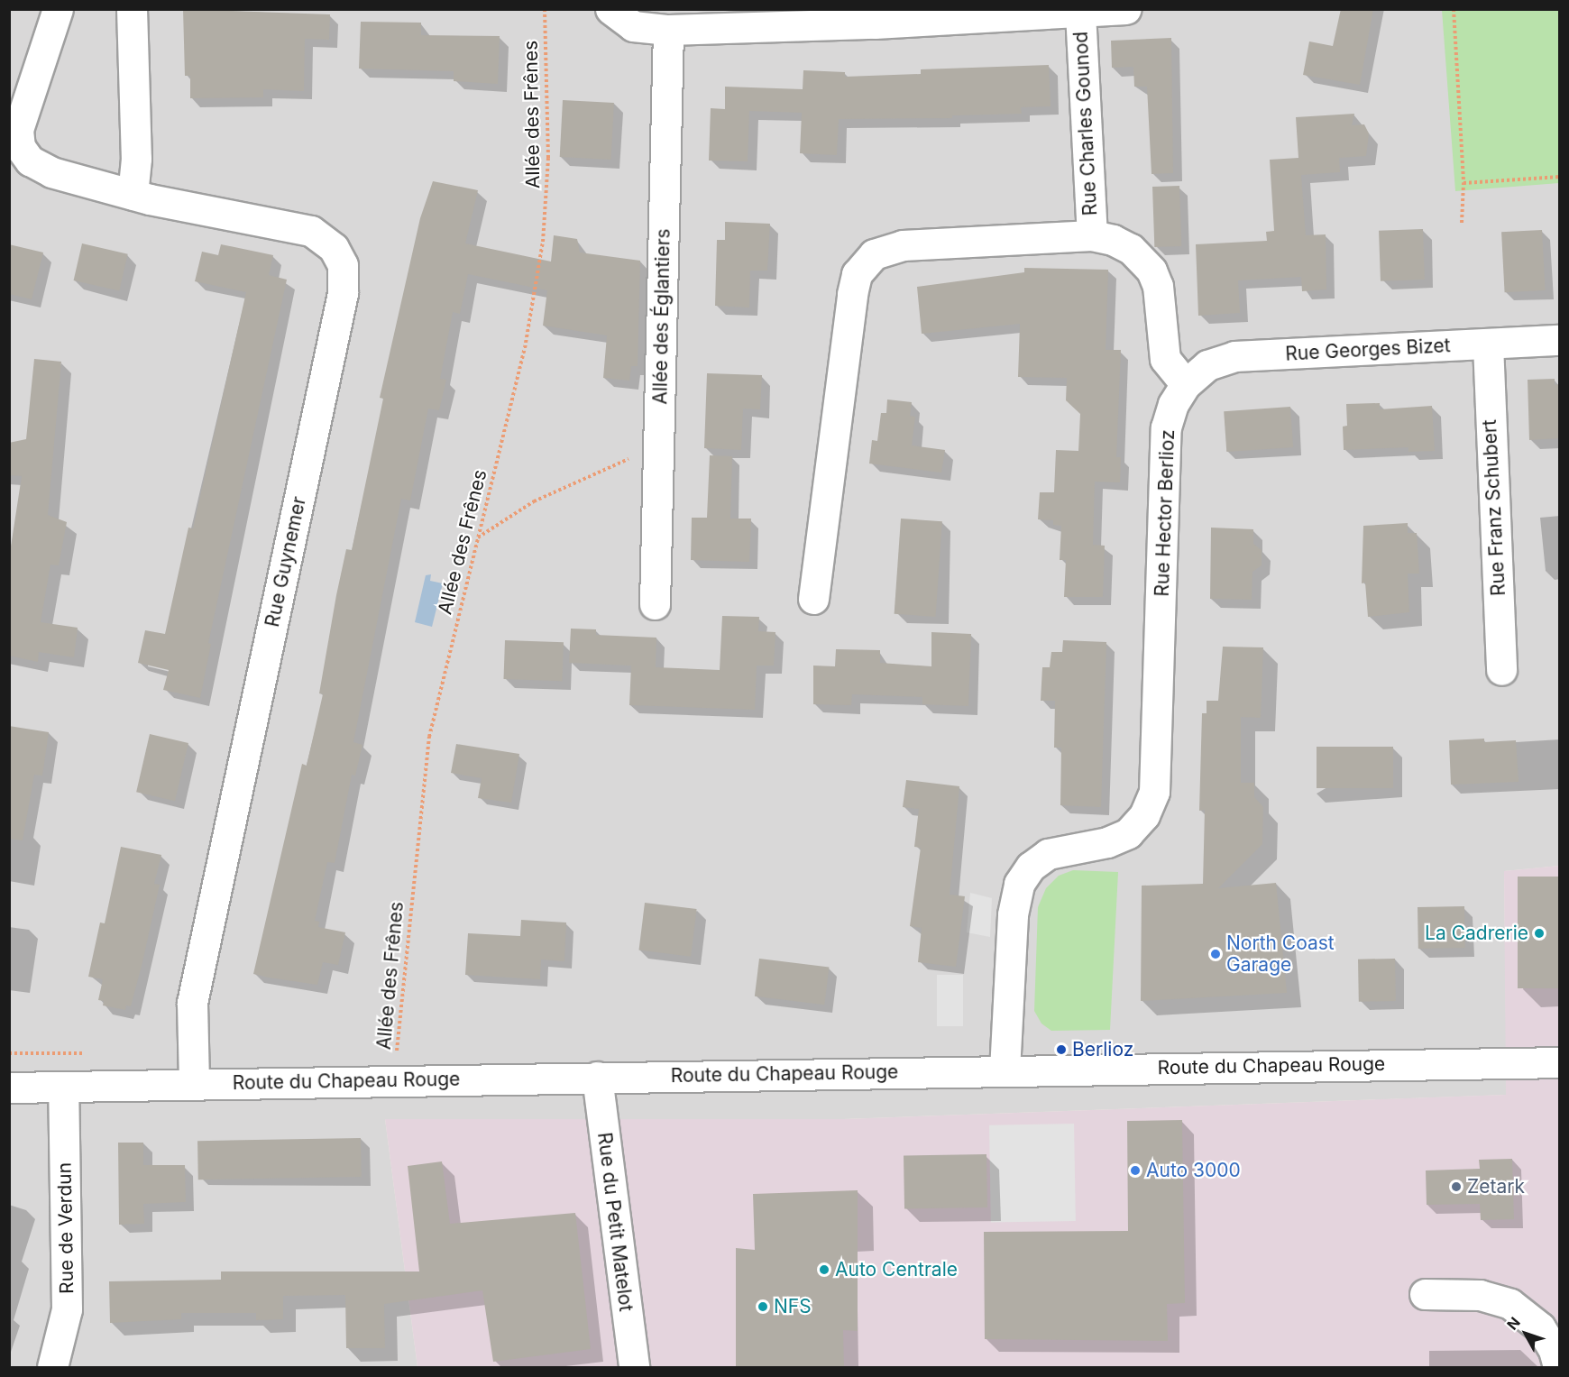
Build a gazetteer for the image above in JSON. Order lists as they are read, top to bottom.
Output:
{
  "streets": {
    "street": [
      "Rue Charles Gounod",
      "Allée des Églantiers",
      "Rue Georges Bizet",
      "Rue Franz Schubert",
      "Rue Hector Berlioz",
      "Rue Guynemer",
      "Route du Chapeau Rouge",
      "Rue du Petit Matelot",
      "Rue de Verdun"
    ],
    "path": ["Allée des Frênes"]
  },
  "crossings": [
    ["Allée des Frênes", "Route du Chapeau Rouge"],
    ["Rue Georges Bizet", "Rue Franz Schubert"],
    ["Rue Georges Bizet", "Rue Hector Berlioz"],
    ["Rue Hector Berlioz", "Route du Chapeau Rouge"],
    ["Rue Guynemer", "Route du Chapeau Rouge"],
    ["Route du Chapeau Rouge", "Rue du Petit Matelot"],
    ["Route du Chapeau Rouge", "Rue de Verdun"]
  ],
  "places": [
    "La Cadrerie",
    "North Coast Garage",
    "Berlioz",
    "Auto 3000",
    "Zetark",
    "Auto Centrale",
    "NFS"
  ],
  "north": "top left"
}
